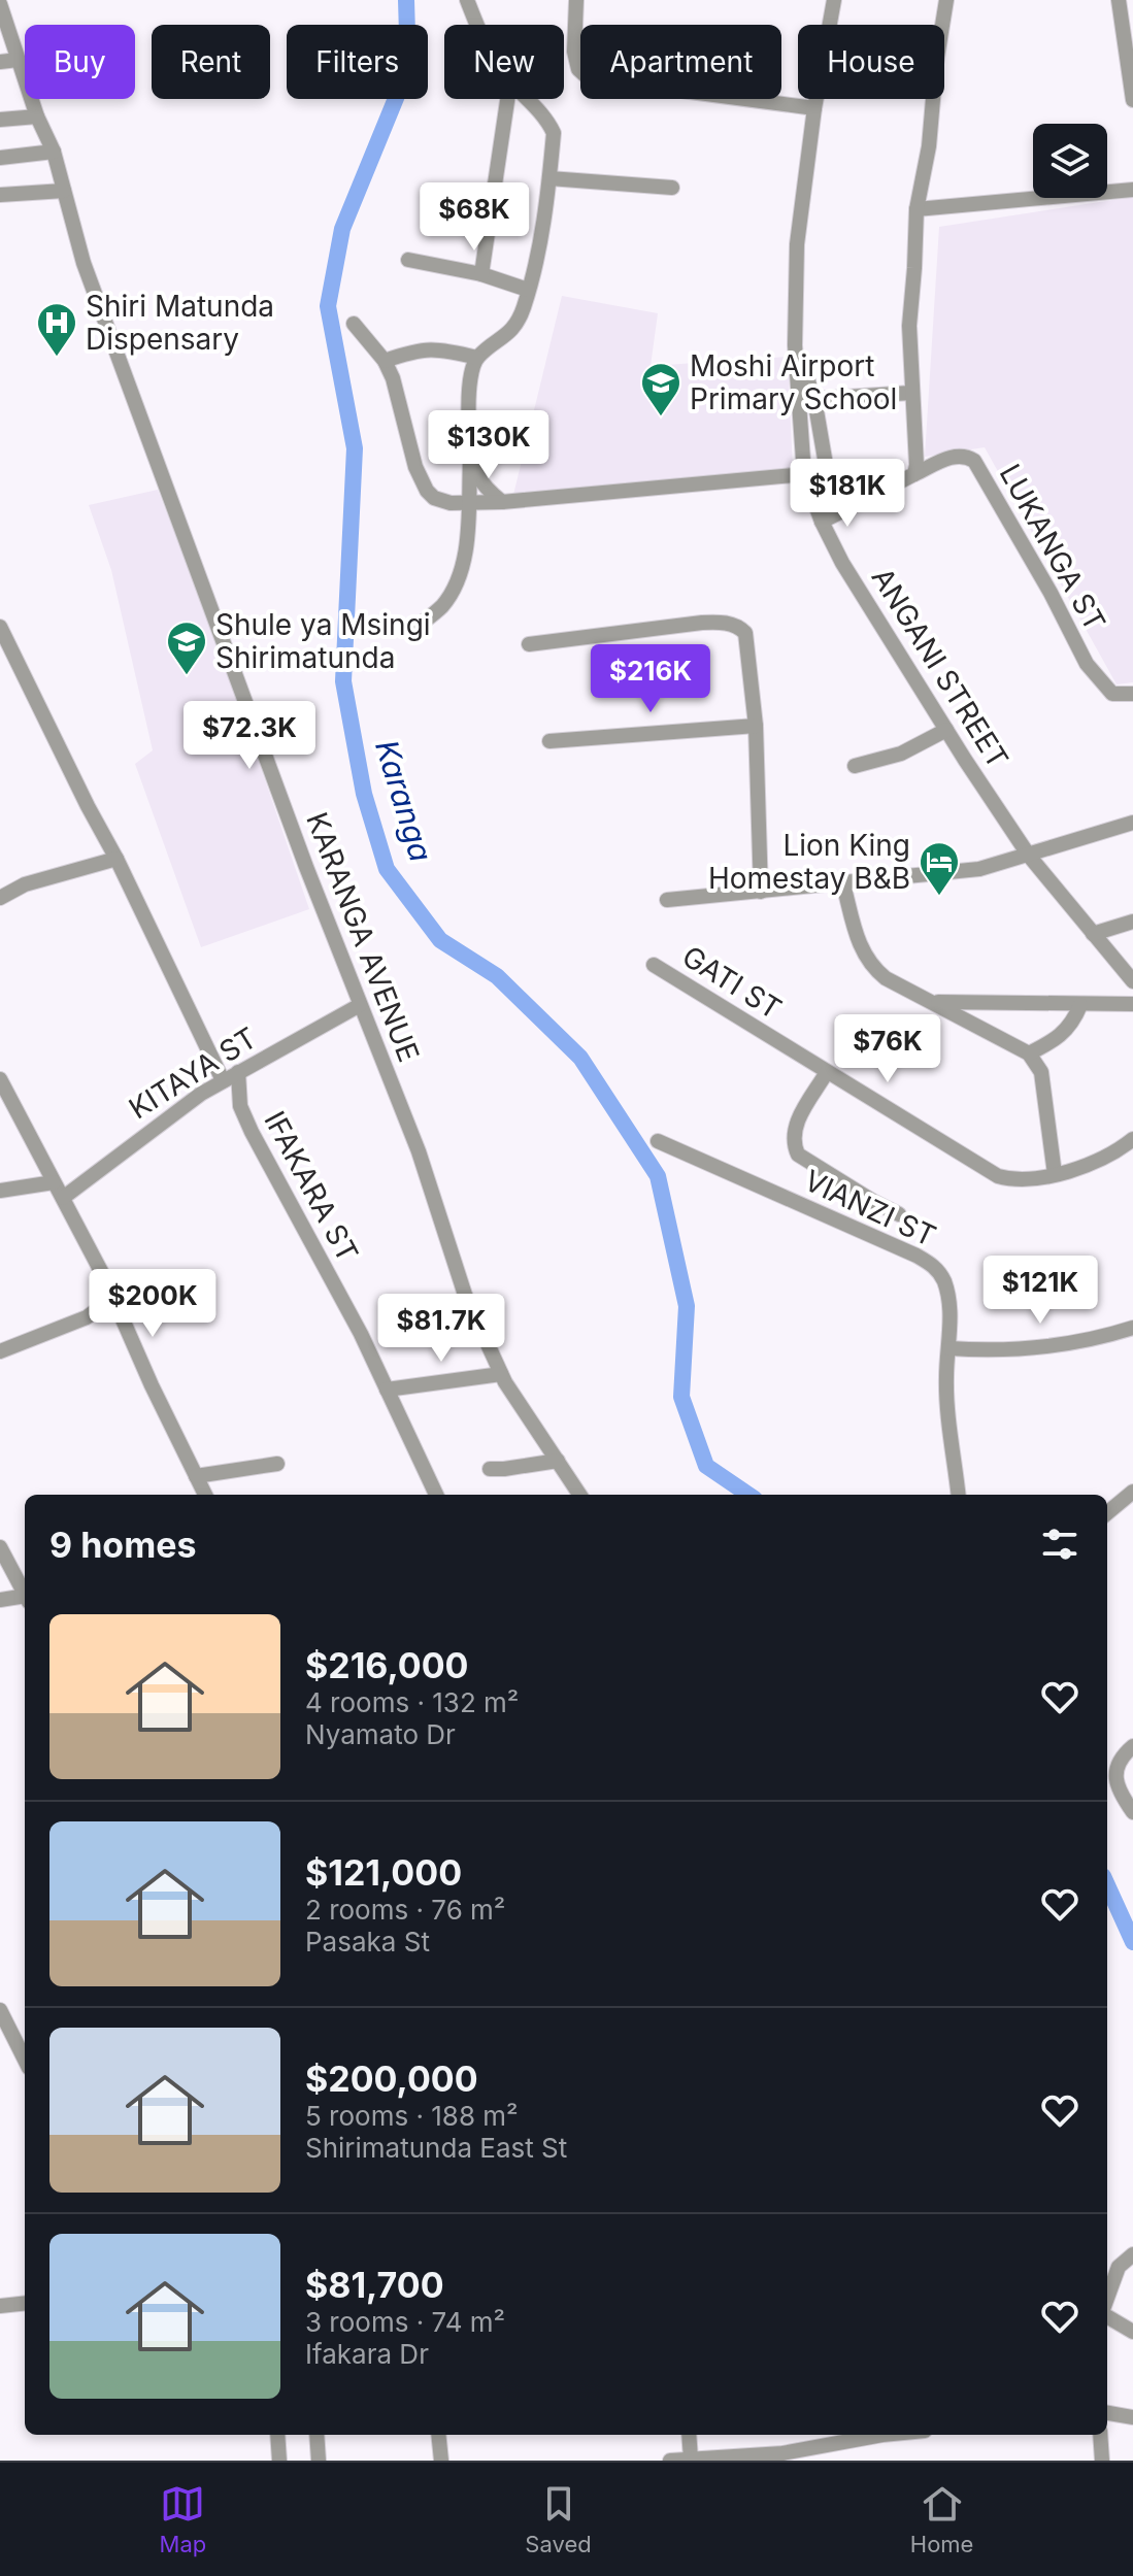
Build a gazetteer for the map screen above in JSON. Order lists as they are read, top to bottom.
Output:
{
  "streets": {
    "street": [
      "LUKANGA ST",
      "ANGANI STREET",
      "KARANGA AVENUE",
      "GATI ST",
      "KITAYA ST",
      "IFAKARA ST",
      "VIANZI ST"
    ]
  },
  "crossings": [
    ["KARANGA AVENUE", "KITAYA ST"],
    ["KITAYA ST", "IFAKARA ST"]
  ],
  "water": ["Karanga"],
  "places": {
    "hospital": ["Shiri Matunda Dispensary"],
    "school or university": ["Moshi Airport Primary School", "Shule ya Msingi Shirimatunda"],
    "hotel": ["Lion King Homestay B&B"]
  },
  "page": {
    "chip": [
      "Buy",
      "Rent",
      "Filters",
      "New",
      "Apartment",
      "House"
    ],
    "price": [
      "$68K",
      "$130K",
      "$181K",
      "$216K",
      "$72.3K",
      "$76K",
      "$121K",
      "$200K",
      "$81.7K"
    ],
    "heading": "9 homes",
    "list": [
      {
        "name": "$216,000",
        "note": "4 rooms · 132 m² · Nyamato Dr"
      },
      {
        "name": "$121,000",
        "note": "2 rooms · 76 m² · Pasaka St"
      },
      {
        "name": "$200,000",
        "note": "5 rooms · 188 m² · Shirimatunda East St"
      },
      {
        "name": "$81,700",
        "note": "3 rooms · 74 m² · Ifakara Dr"
      }
    ],
    "tabs": ["Map", "Saved", "Home"]
  }
}
